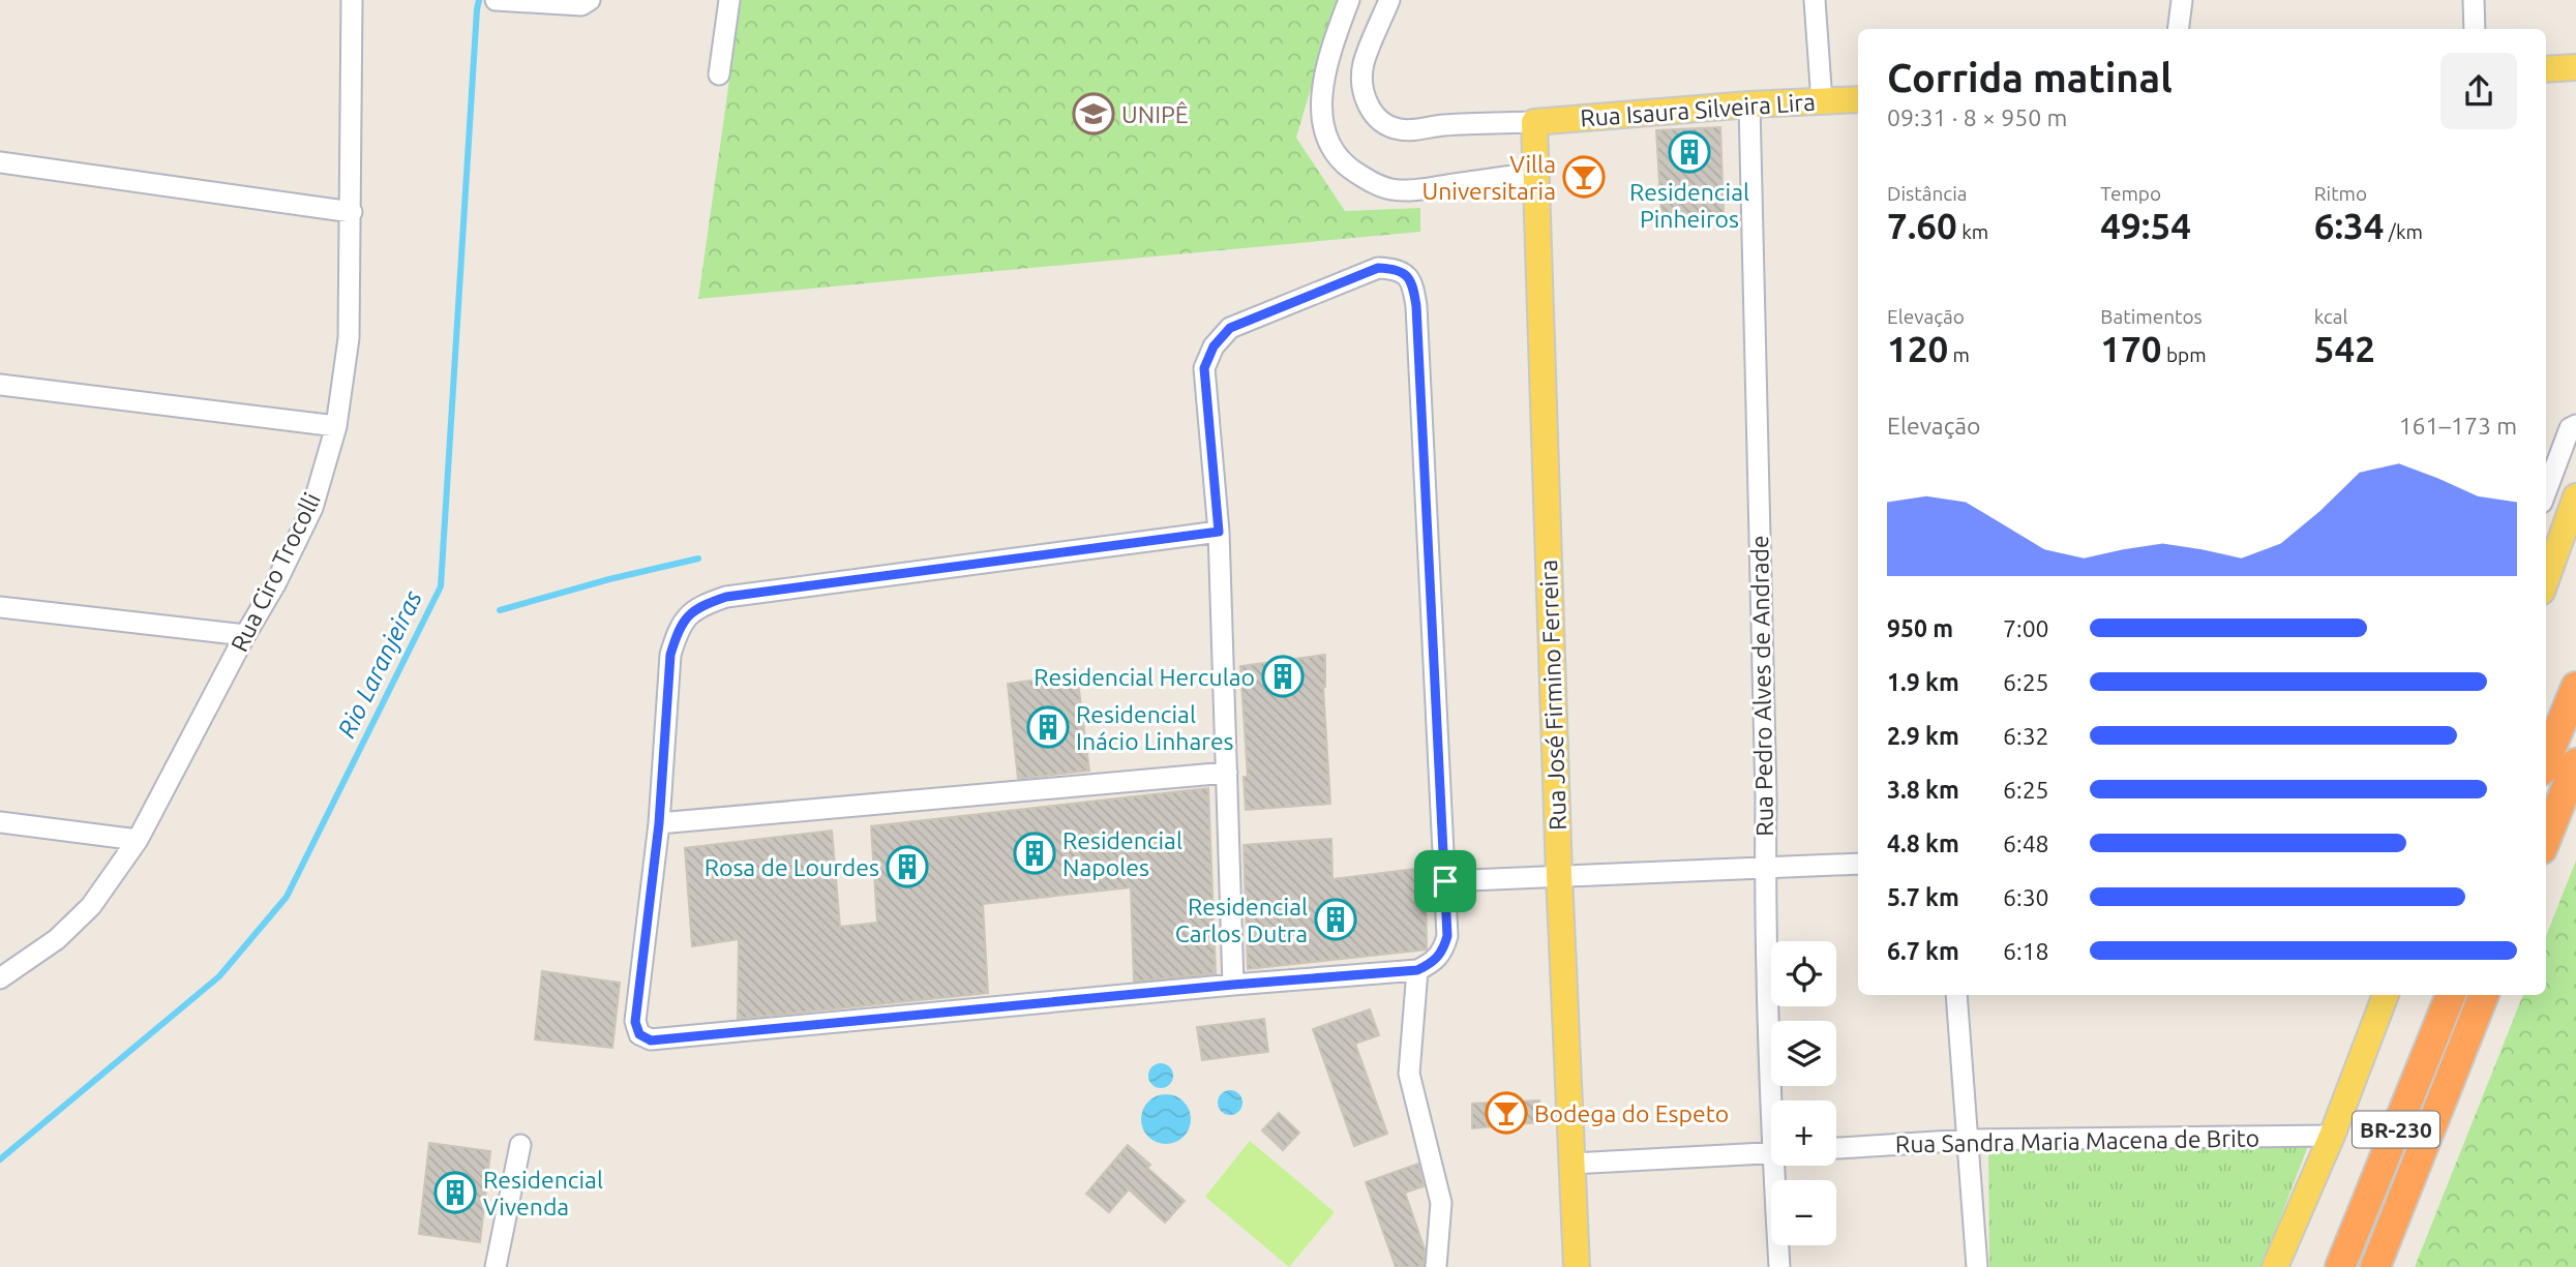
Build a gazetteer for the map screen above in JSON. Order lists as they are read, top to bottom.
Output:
{
  "streets": {
    "highway": ["BR-230"],
    "main road": ["Rua Isaura Silveira Lira", "Rua José Firmino Ferreira"],
    "street": ["Rua Ciro Trocolli", "Rua Pedro Alves de Andrade", "Rua Sandra Maria Macena de Brito"]
  },
  "crossings": [
    ["Rua Isaura Silveira Lira", "Rua Pedro Alves de Andrade"],
    ["Rua Isaura Silveira Lira", "Rua José Firmino Ferreira"]
  ],
  "water": ["Rio Laranjeiras"],
  "places": {
    "school or university": ["UNIPÊ"],
    "building": [
      "Residencial Pinheiros",
      "Residencial Herculao",
      "Residencial Inácio Linhares",
      "Residencial Napoles",
      "Rosa de Lourdes",
      "Residencial Carlos Dutra",
      "Residencial Vivenda"
    ],
    "bar": ["Villa Universitaria", "Bodega do Espeto"]
  },
  "page": {
    "heading": ["Corrida matinal", "09:31 · 8 × 950 m"],
    "stats": [
      ["Distância", "7.60 km"],
      ["Tempo", "49:54"],
      ["Ritmo", "6:34 /km"],
      ["Elevação", "120 m"],
      ["Batimentos", "170 bpm"],
      ["kcal", "542"]
    ],
    "chart": ["Elevação", "161–173 m"],
    "list": [
      {
        "name": "950 m",
        "note": "7:00"
      },
      {
        "name": "1.9 km",
        "note": "6:25"
      },
      {
        "name": "2.9 km",
        "note": "6:32"
      },
      {
        "name": "3.8 km",
        "note": "6:25"
      },
      {
        "name": "4.8 km",
        "note": "6:48"
      },
      {
        "name": "5.7 km",
        "note": "6:30"
      },
      {
        "name": "6.7 km",
        "note": "6:18"
      }
    ],
    "map_buttons": ["+", "−"]
  }
}
